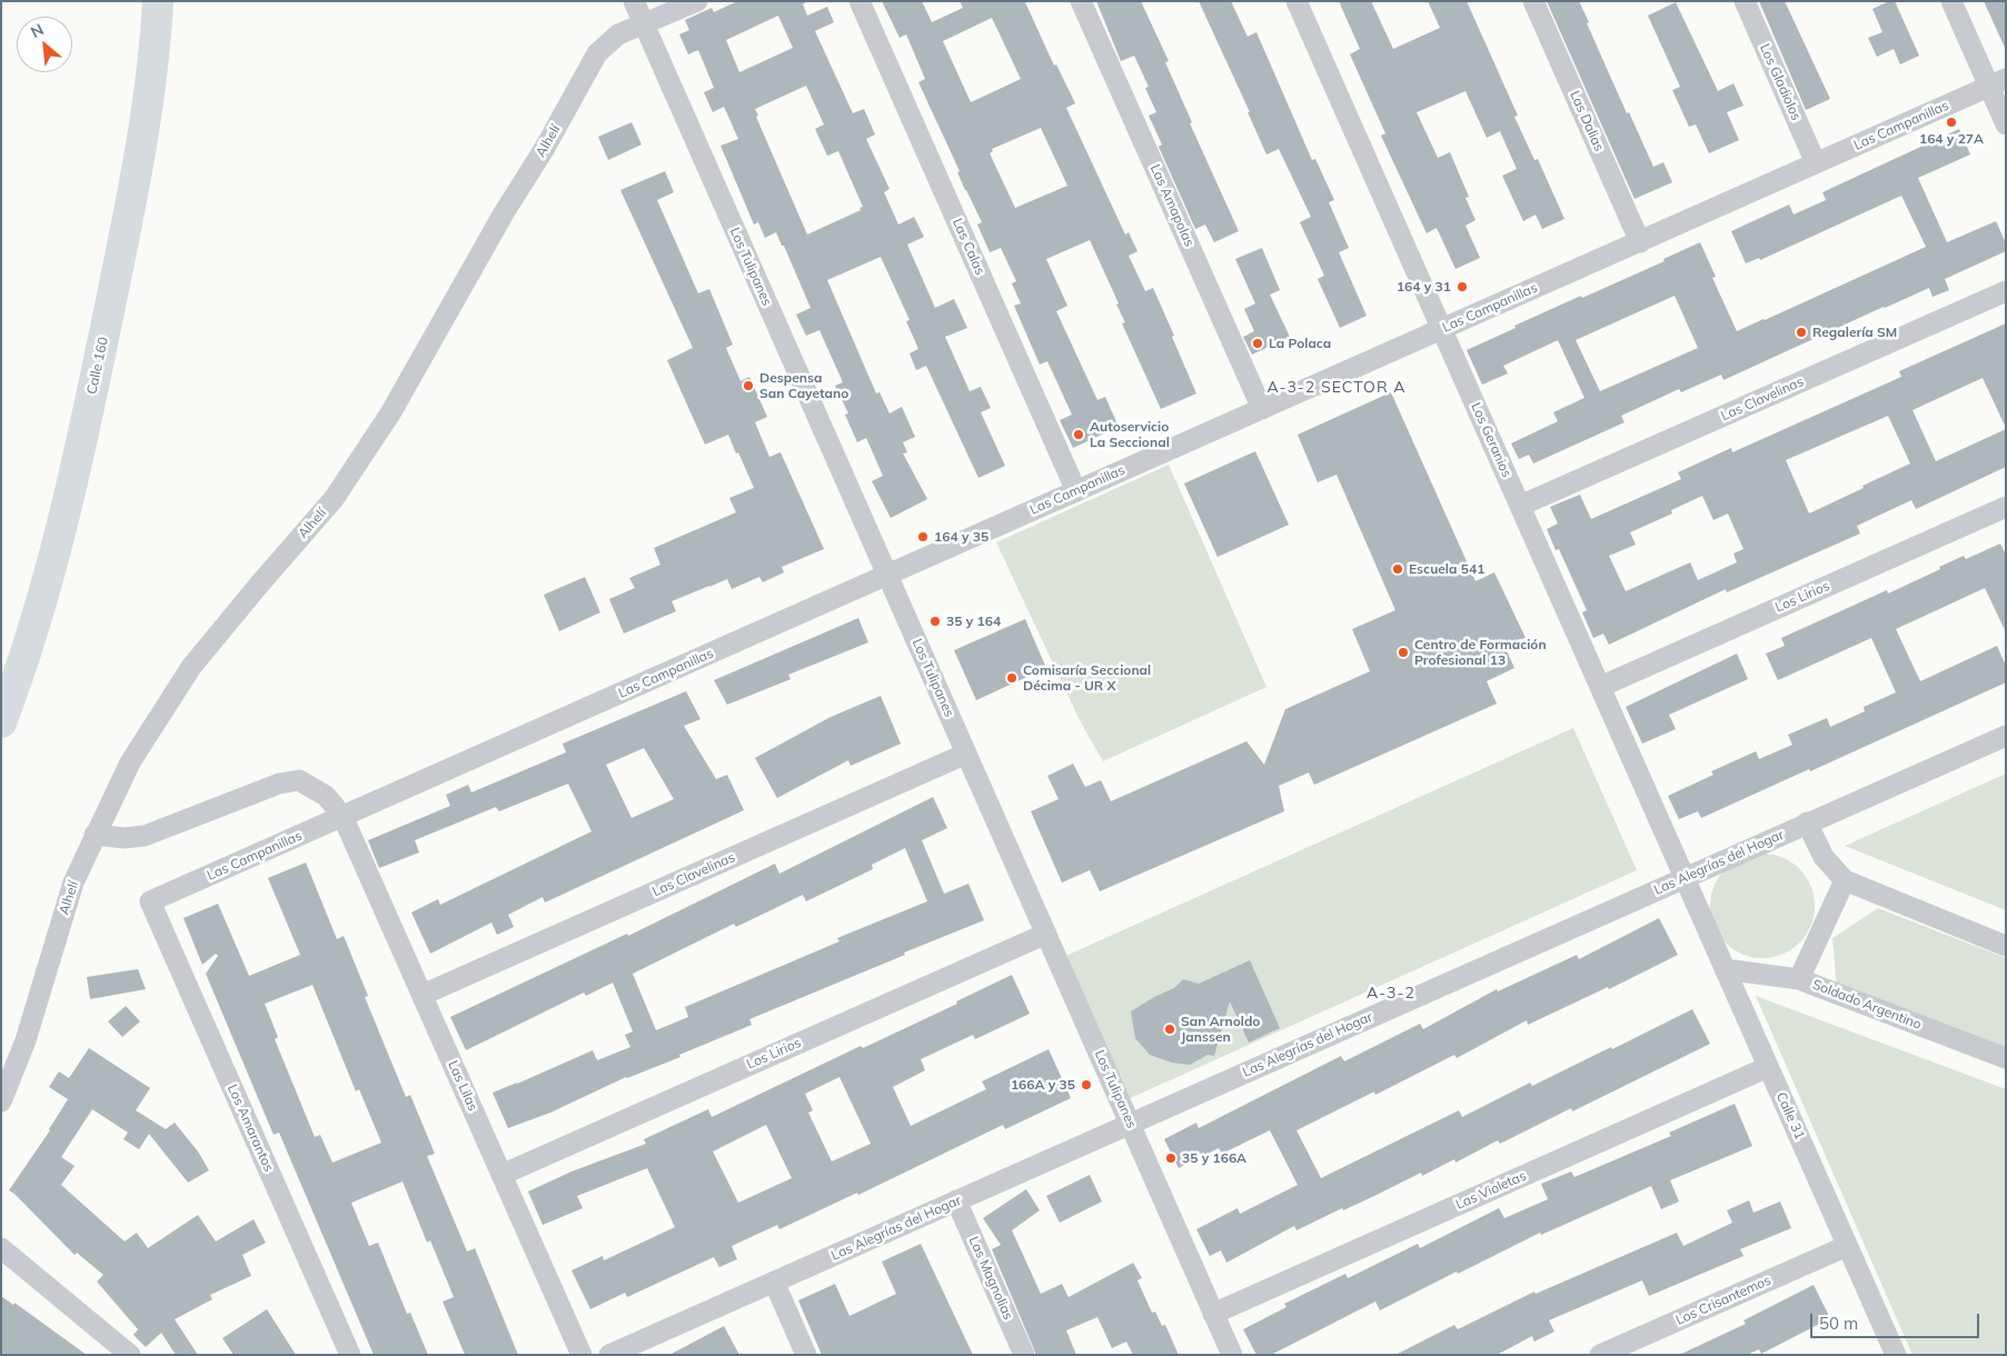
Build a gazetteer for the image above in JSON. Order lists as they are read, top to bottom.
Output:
{
  "streets": {
    "main road": ["Calle 160"],
    "street": [
      "Los Gladiolos",
      "Las Dalias",
      "Las Campanillas",
      "Alhelí",
      "Las Amapolas",
      "Las Calas",
      "Los Tulipanes",
      "Las Clavelinas",
      "Los Geranios",
      "Los Lirios",
      "Las Alegrías del Hogar",
      "Soldado Argentino",
      "Las Lilas",
      "Calle 31",
      "Los Amarantos",
      "Las Violetas",
      "Las Magnolias",
      "Los Crisantemos"
    ]
  },
  "crossings": [
    ["Los Gladiolos", "Las Campanillas"],
    ["Las Dalias", "Las Campanillas"],
    ["Las Campanillas", "Las Amapolas"],
    ["Las Campanillas", "Las Calas"],
    ["Las Campanillas", "Los Tulipanes"],
    ["Las Campanillas", "Los Geranios"],
    ["Las Campanillas", "Las Lilas"],
    ["Las Campanillas", "Los Amarantos"],
    ["Alhelí", "Los Tulipanes"],
    ["Alhelí", "Las Lilas"],
    ["Los Tulipanes", "Las Clavelinas"],
    ["Los Tulipanes", "Los Lirios"],
    ["Los Tulipanes", "Las Alegrías del Hogar"],
    ["Los Tulipanes", "Las Violetas"],
    ["Las Clavelinas", "Los Geranios"],
    ["Las Clavelinas", "Las Lilas"],
    ["Los Geranios", "Los Lirios"],
    ["Los Geranios", "Las Alegrías del Hogar"],
    ["Los Geranios", "Calle 31"],
    ["Los Lirios", "Las Lilas"],
    ["Las Alegrías del Hogar", "Calle 31"],
    ["Las Alegrías del Hogar", "Las Magnolias"],
    ["Soldado Argentino", "Calle 31"],
    ["Calle 31", "Las Violetas"],
    ["Calle 31", "Los Crisantemos"]
  ],
  "districts": ["A-3-2 SECTOR A", "A-3-2"],
  "places": [
    "164 y 27A",
    "164 y 31",
    "Regalería SM",
    "La Polaca",
    "Despensa San Cayetano",
    "Autoservicio La Seccional",
    "164 y 35",
    "Escuela 541",
    "35 y 164",
    "Centro de Formación Profesional 13",
    "Comisaría Seccional Décima - UR X",
    "San Arnoldo Janssen",
    "166A y 35",
    "35 y 166A"
  ],
  "scale_bar": "50 m",
  "north": "top left"
}
